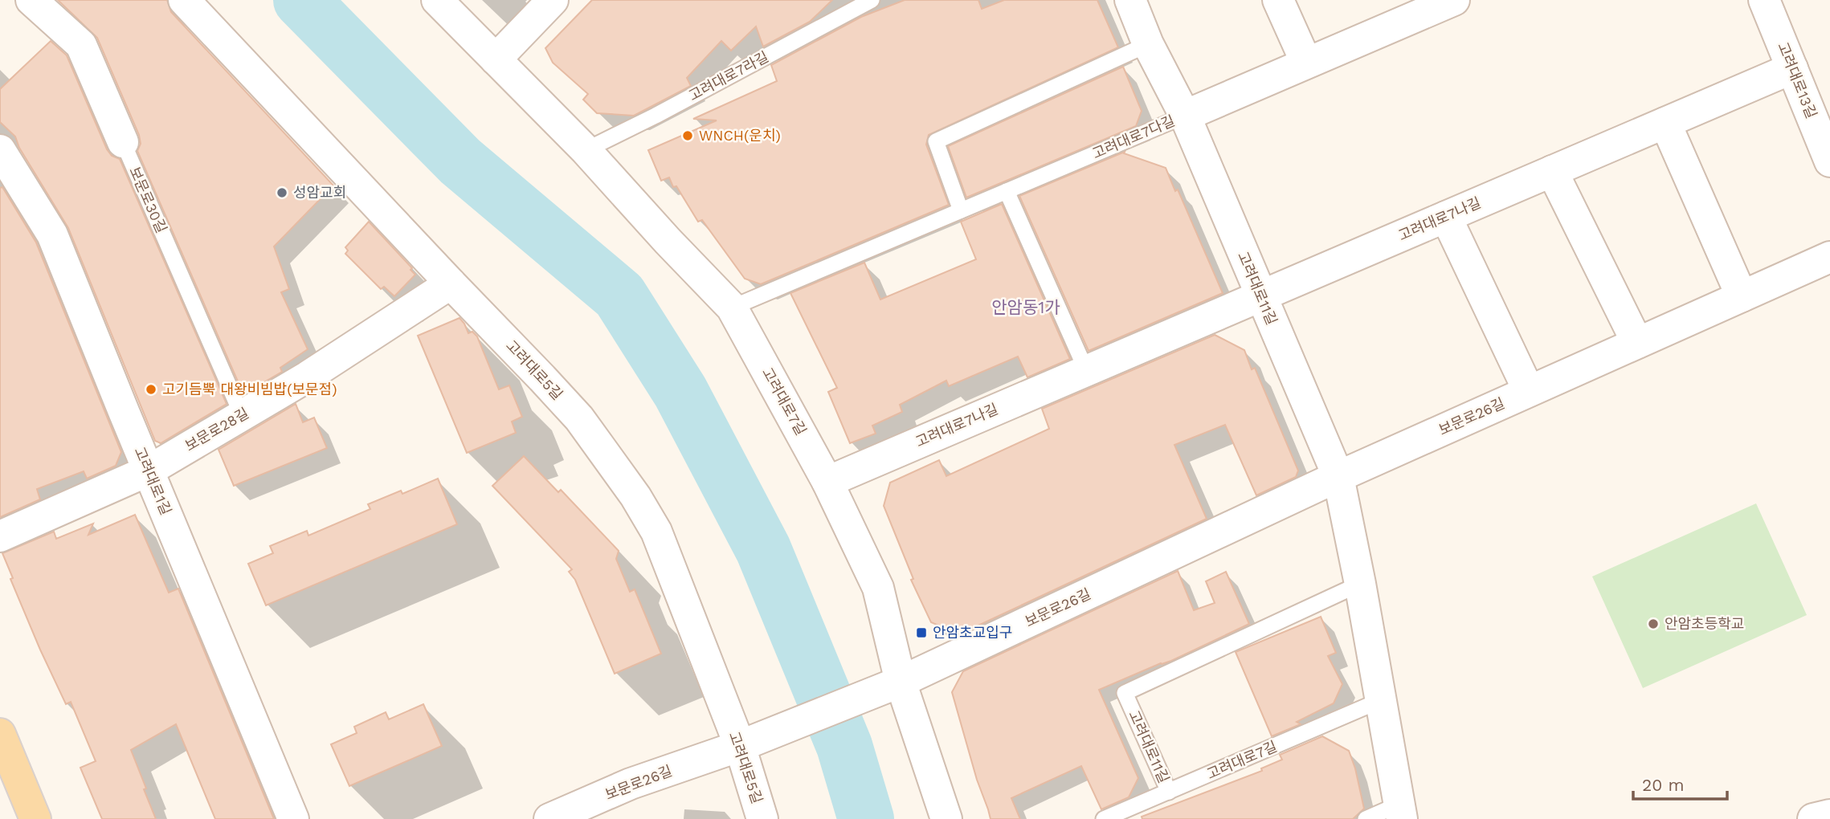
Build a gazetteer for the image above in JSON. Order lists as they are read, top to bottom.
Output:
{
  "streets": {
    "street": [
      "고려대로13길",
      "고려대로7다길",
      "보문로30길",
      "고려대로7나길",
      "고려대로11길",
      "고려대로5길",
      "고려대로7길",
      "보문로26길",
      "보문로28길",
      "고려대로1길"
    ],
    "lane": ["고려대로7라길"]
  },
  "crossings": [
    ["고려대로7라길", "고려대로7길"],
    ["고려대로13길", "고려대로7나길"],
    ["고려대로7다길", "고려대로11길"],
    ["고려대로7다길", "고려대로7길"],
    ["보문로30길", "보문로28길"],
    ["고려대로7나길", "고려대로11길"],
    ["고려대로7나길", "고려대로7길"],
    ["고려대로11길", "고려대로7길"],
    ["고려대로11길", "보문로26길"],
    ["고려대로5길", "보문로26길"],
    ["고려대로5길", "보문로28길"],
    ["고려대로7길", "보문로26길"],
    ["보문로28길", "고려대로1길"]
  ],
  "districts": ["안암동1가"],
  "places": {
    "other": [
      "WNCH(운치)",
      "성암교회",
      "고기듬뿍 대왕비빔밥(보문점)",
      "안암초등학교"
    ],
    "transit": ["안암초교입구"]
  },
  "scale_bar": "20 m"
}
